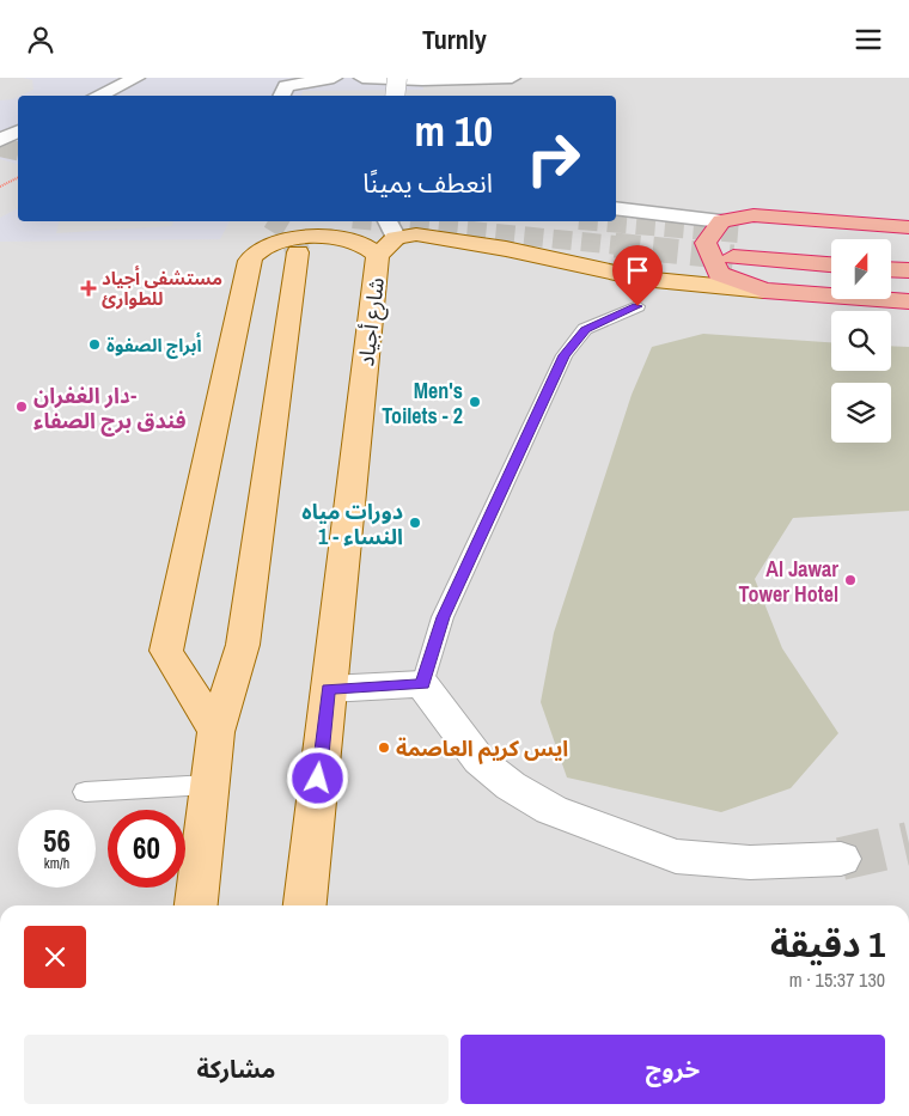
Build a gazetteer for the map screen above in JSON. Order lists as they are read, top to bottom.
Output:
{
  "streets": {
    "main road": ["شارع أجياد"]
  },
  "places": {
    "health": ["مستشفى أجياد للطوارئ"],
    "other": [
      "أبراج الصفوة",
      "Men's Toilets - 2",
      "دار الغفران- فندق برج الصفاء",
      "دورات مياه النساء - 1",
      "Al Jawar Tower Hotel",
      "ايس كريم العاصمة"
    ]
  },
  "north": "top",
  "page": {
    "header": "Turnly",
    "turn": ["10 m", "انعطف يمينًا"],
    "speed": "56 km/h",
    "limit": "60",
    "heading": ["1 دقيقة", "130 m · 15:37"],
    "buttons": ["خروج", "مشاركة"]
  }
}
